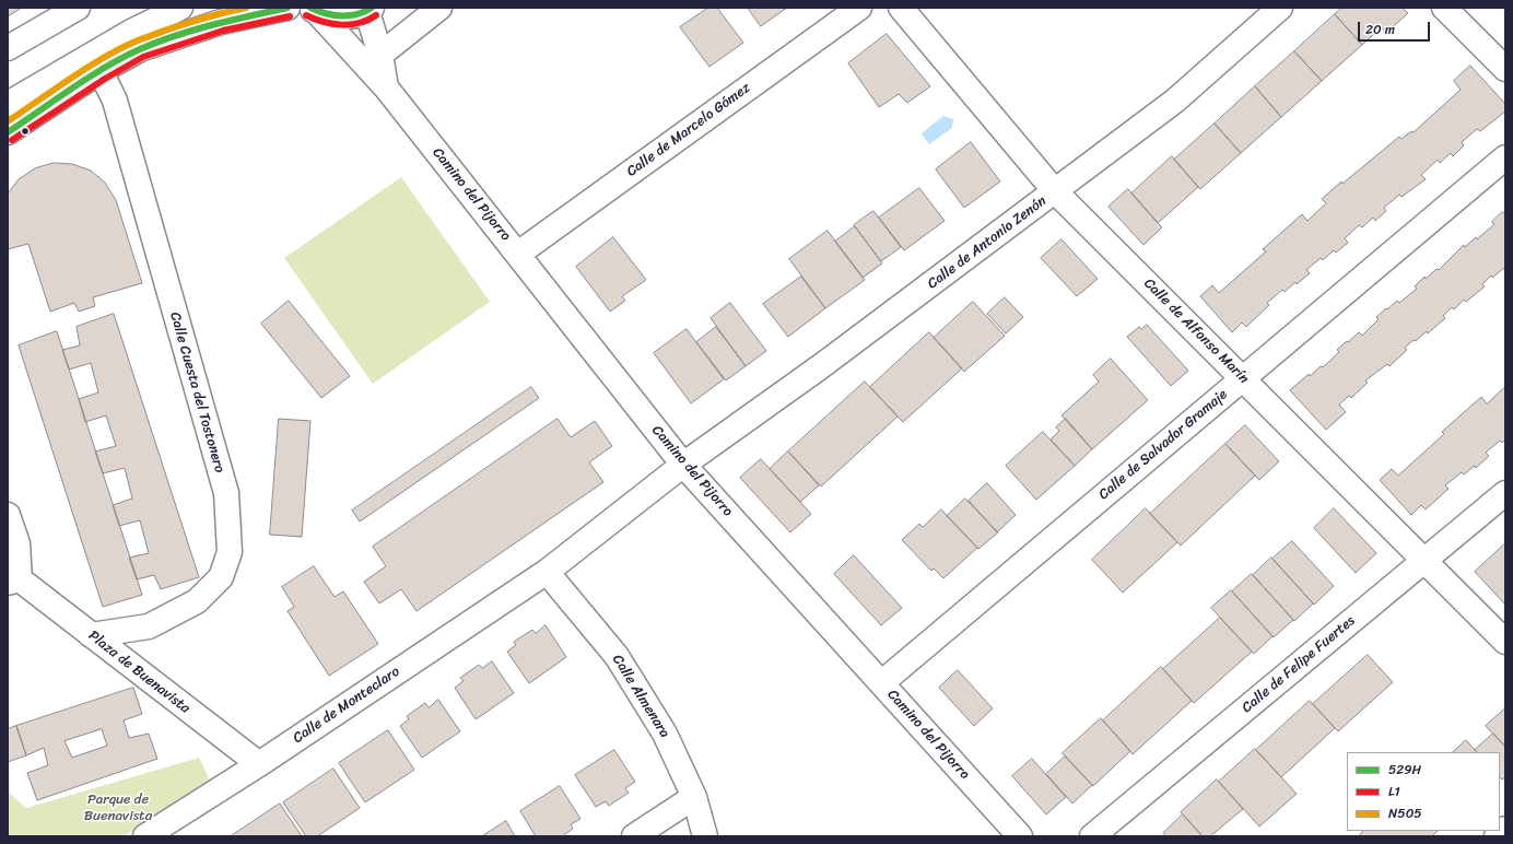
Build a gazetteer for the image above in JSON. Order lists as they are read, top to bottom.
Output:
{
  "streets": {
    "street": [
      "Calle de Marcelo Gómez",
      "Camino del Pijorro",
      "Calle de Antonio Zenón",
      "Calle de Alfonso Marín",
      "Calle Cuesta del Tostonero",
      "Calle de Salvador Gramaje",
      "Calle de Felipe Fuertes",
      "Plaza de Buenavista",
      "Calle Almenara",
      "Calle de Monteclaro"
    ]
  },
  "crossings": [
    ["Calle de Marcelo Gómez", "Camino del Pijorro"],
    ["Camino del Pijorro", "Calle de Antonio Zenón"],
    ["Camino del Pijorro", "Calle de Salvador Gramaje"],
    ["Calle de Antonio Zenón", "Calle de Alfonso Marín"],
    ["Calle de Antonio Zenón", "Calle Almenara"],
    ["Calle de Antonio Zenón", "Calle de Monteclaro"],
    ["Calle de Alfonso Marín", "Calle de Salvador Gramaje"],
    ["Calle de Alfonso Marín", "Calle de Felipe Fuertes"],
    ["Calle Cuesta del Tostonero", "Plaza de Buenavista"],
    ["Plaza de Buenavista", "Calle de Monteclaro"],
    ["Calle Almenara", "Calle de Monteclaro"]
  ],
  "parks": ["Parque de Buenavista"],
  "lines": ["transit line 529H", "transit line N505", "transit line L1"],
  "legend": ["529H", "L1", "N505"],
  "scale_bar": "20 m"
}
